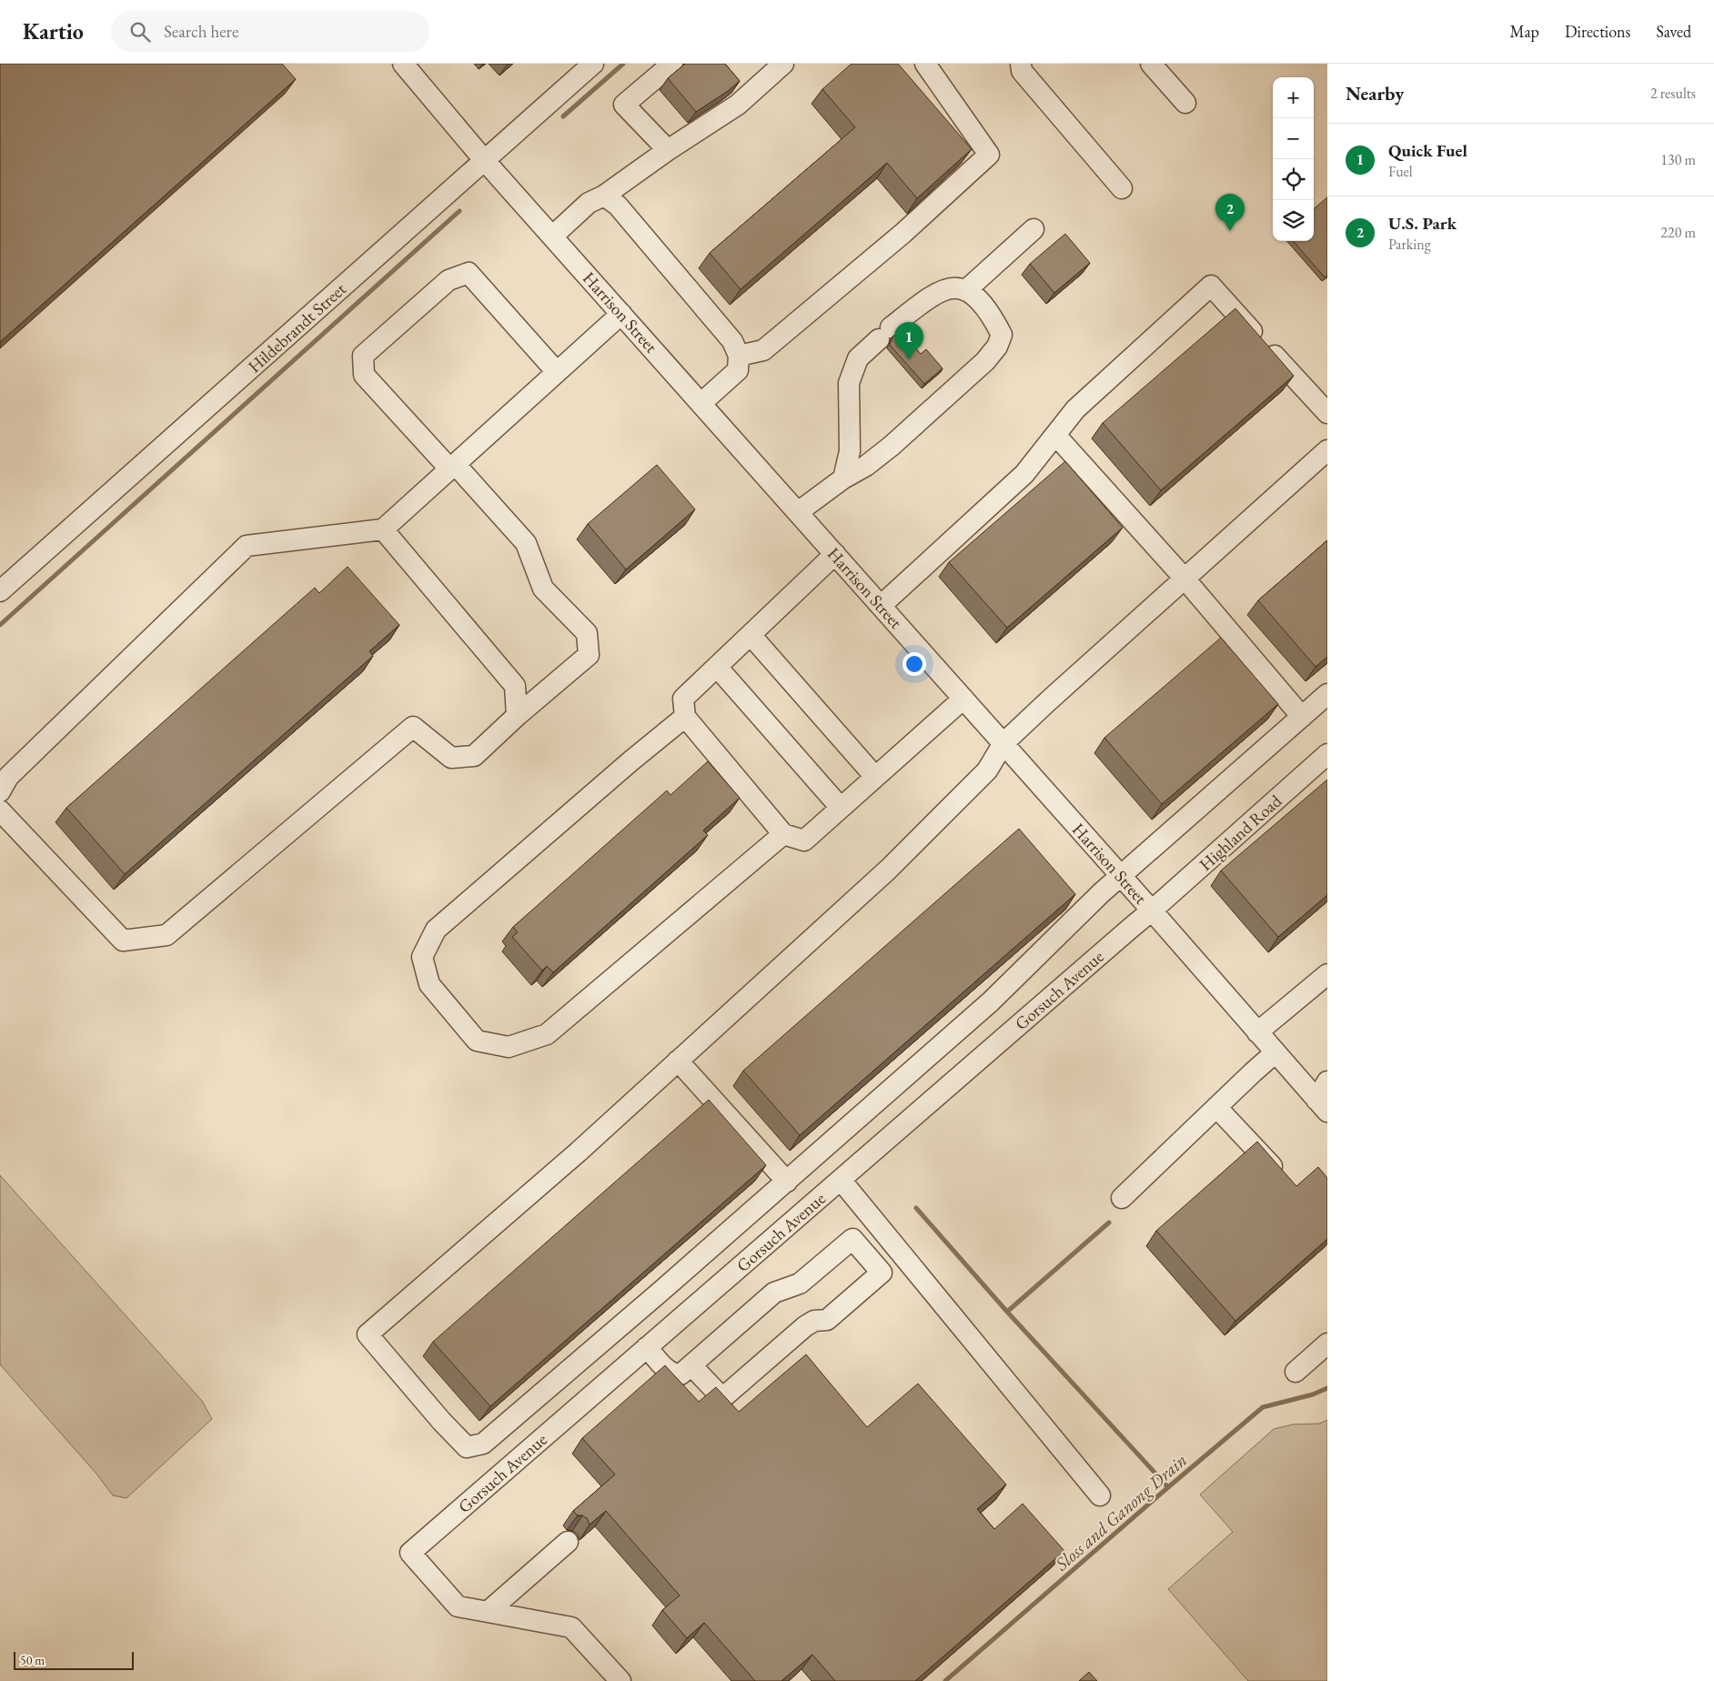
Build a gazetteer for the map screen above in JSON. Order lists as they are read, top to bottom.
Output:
{
  "streets": {
    "street": [
      "Harrison Street",
      "Hildebrandt Street",
      "Highland Road",
      "Gorsuch Avenue"
    ]
  },
  "crossings": [
    ["Harrison Street", "Hildebrandt Street"],
    ["Harrison Street", "Highland Road"],
    ["Harrison Street", "Gorsuch Avenue"],
    ["Highland Road", "Gorsuch Avenue"]
  ],
  "water": ["Sloss and Ganong Drain"],
  "scale_bar": "50 m",
  "page": {
    "header": "Kartio",
    "search": "Search here",
    "nav": ["Map", "Directions", "Saved"],
    "heading": ["Nearby", "2 results"],
    "map_buttons": ["+", "−"],
    "list": [
      {
        "mark": "1",
        "name": "Quick Fuel",
        "note": "Fuel",
        "value": "130 m"
      },
      {
        "mark": "2",
        "name": "U.S. Park",
        "note": "Parking",
        "value": "220 m"
      }
    ],
    "pins": ["2", "1"],
    "scale": "50 m"
  }
}
